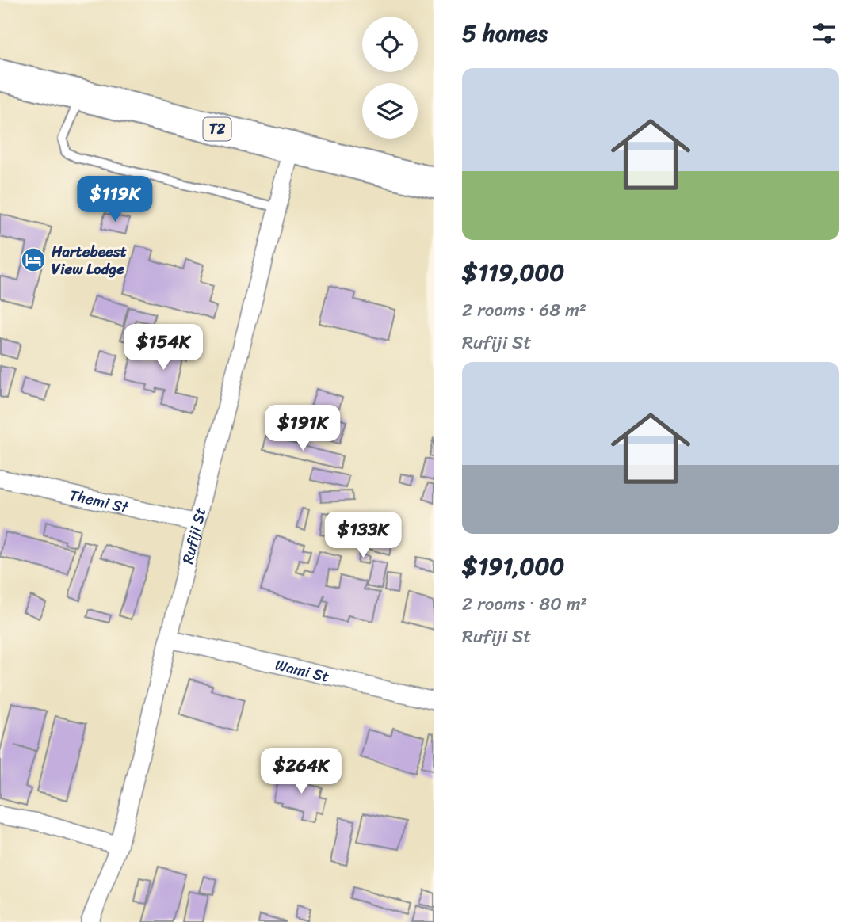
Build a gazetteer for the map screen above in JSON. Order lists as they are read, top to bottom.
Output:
{
  "streets": {
    "highway": ["T2"],
    "street": ["Themi St", "Rufiji St", "Wami St"]
  },
  "crossings": [
    ["T2", "Rufiji St"],
    ["Themi St", "Rufiji St"],
    ["Rufiji St", "Wami St"]
  ],
  "places": {
    "hotel": ["Hartebeest View Lodge"]
  },
  "page": {
    "heading": "5 homes",
    "list": [
      {
        "name": "$119,000",
        "note": "2 rooms · 68 m² · Rufiji St"
      },
      {
        "name": "$191,000",
        "note": "2 rooms · 80 m² · Rufiji St"
      }
    ],
    "price": [
      "$119K",
      "$154K",
      "$191K",
      "$133K",
      "$264K"
    ]
  }
}
